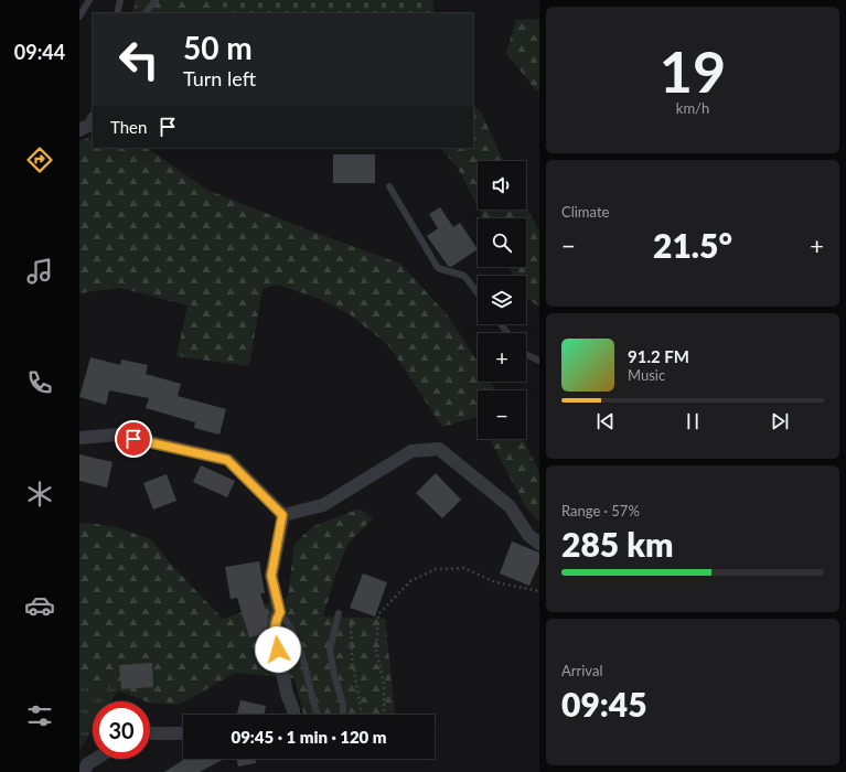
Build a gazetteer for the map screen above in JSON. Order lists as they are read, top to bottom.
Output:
{
  "page": {
    "tabs": "09:44",
    "tile": [
      ["19", "km/h"],
      "Climate",
      ["Range · 57%", "285 km"],
      ["Arrival", "09:45"]
    ],
    "turn": ["50 m", "Turn left"],
    "then": "Then",
    "map_buttons": ["+", "−"],
    "heat": ["−", "21.5°", "+"],
    "song": ["91.2 FM", "Music"],
    "limit": "30",
    "trip": "09:45 · 1 min · 120 m"
  }
}
